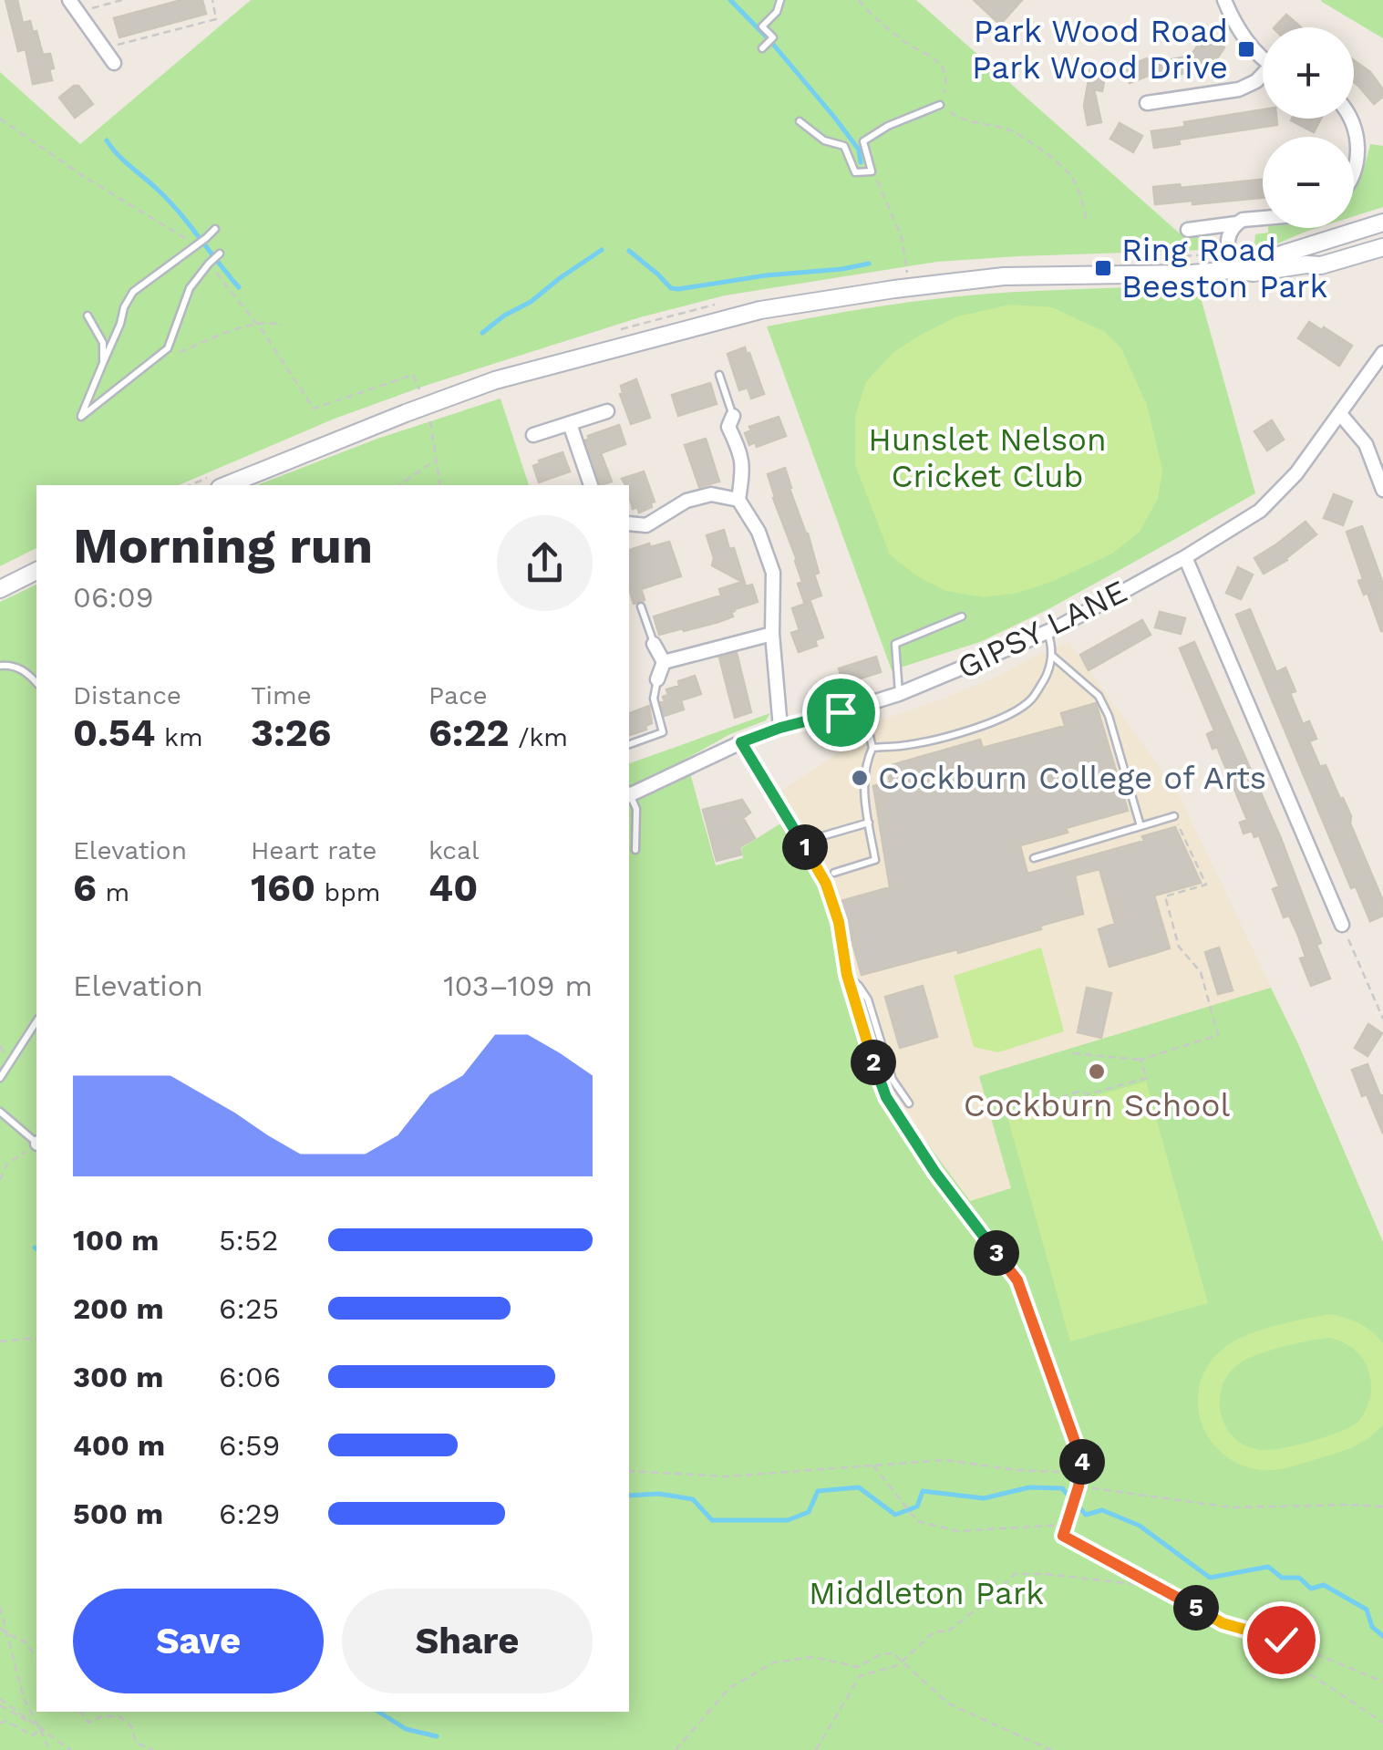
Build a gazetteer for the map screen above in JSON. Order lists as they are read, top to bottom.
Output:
{
  "streets": {
    "street": ["GIPSY LANE"]
  },
  "parks": ["Hunslet Nelson Cricket Club", "Middleton Park"],
  "places": {
    "transit": ["Park Wood Road Park Wood Drive", "Ring Road Beeston Park"],
    "other": ["Cockburn College of Arts", "Cockburn School"]
  },
  "page": {
    "map_buttons": ["+", "−"],
    "heading": ["Morning run", "06:09"],
    "stats": [
      ["Distance", "0.54 km"],
      ["Time", "3:26"],
      ["Pace", "6:22 /km"],
      ["Elevation", "6 m"],
      ["Heart rate", "160 bpm"],
      ["kcal", "40"]
    ],
    "pins": [
      "1",
      "2",
      "3",
      "4",
      "5"
    ],
    "chart": ["Elevation", "103–109 m"],
    "list": [
      {
        "name": "100 m",
        "note": "5:52"
      },
      {
        "name": "200 m",
        "note": "6:25"
      },
      {
        "name": "300 m",
        "note": "6:06"
      },
      {
        "name": "400 m",
        "note": "6:59"
      },
      {
        "name": "500 m",
        "note": "6:29"
      }
    ],
    "buttons": ["Save", "Share"]
  }
}
